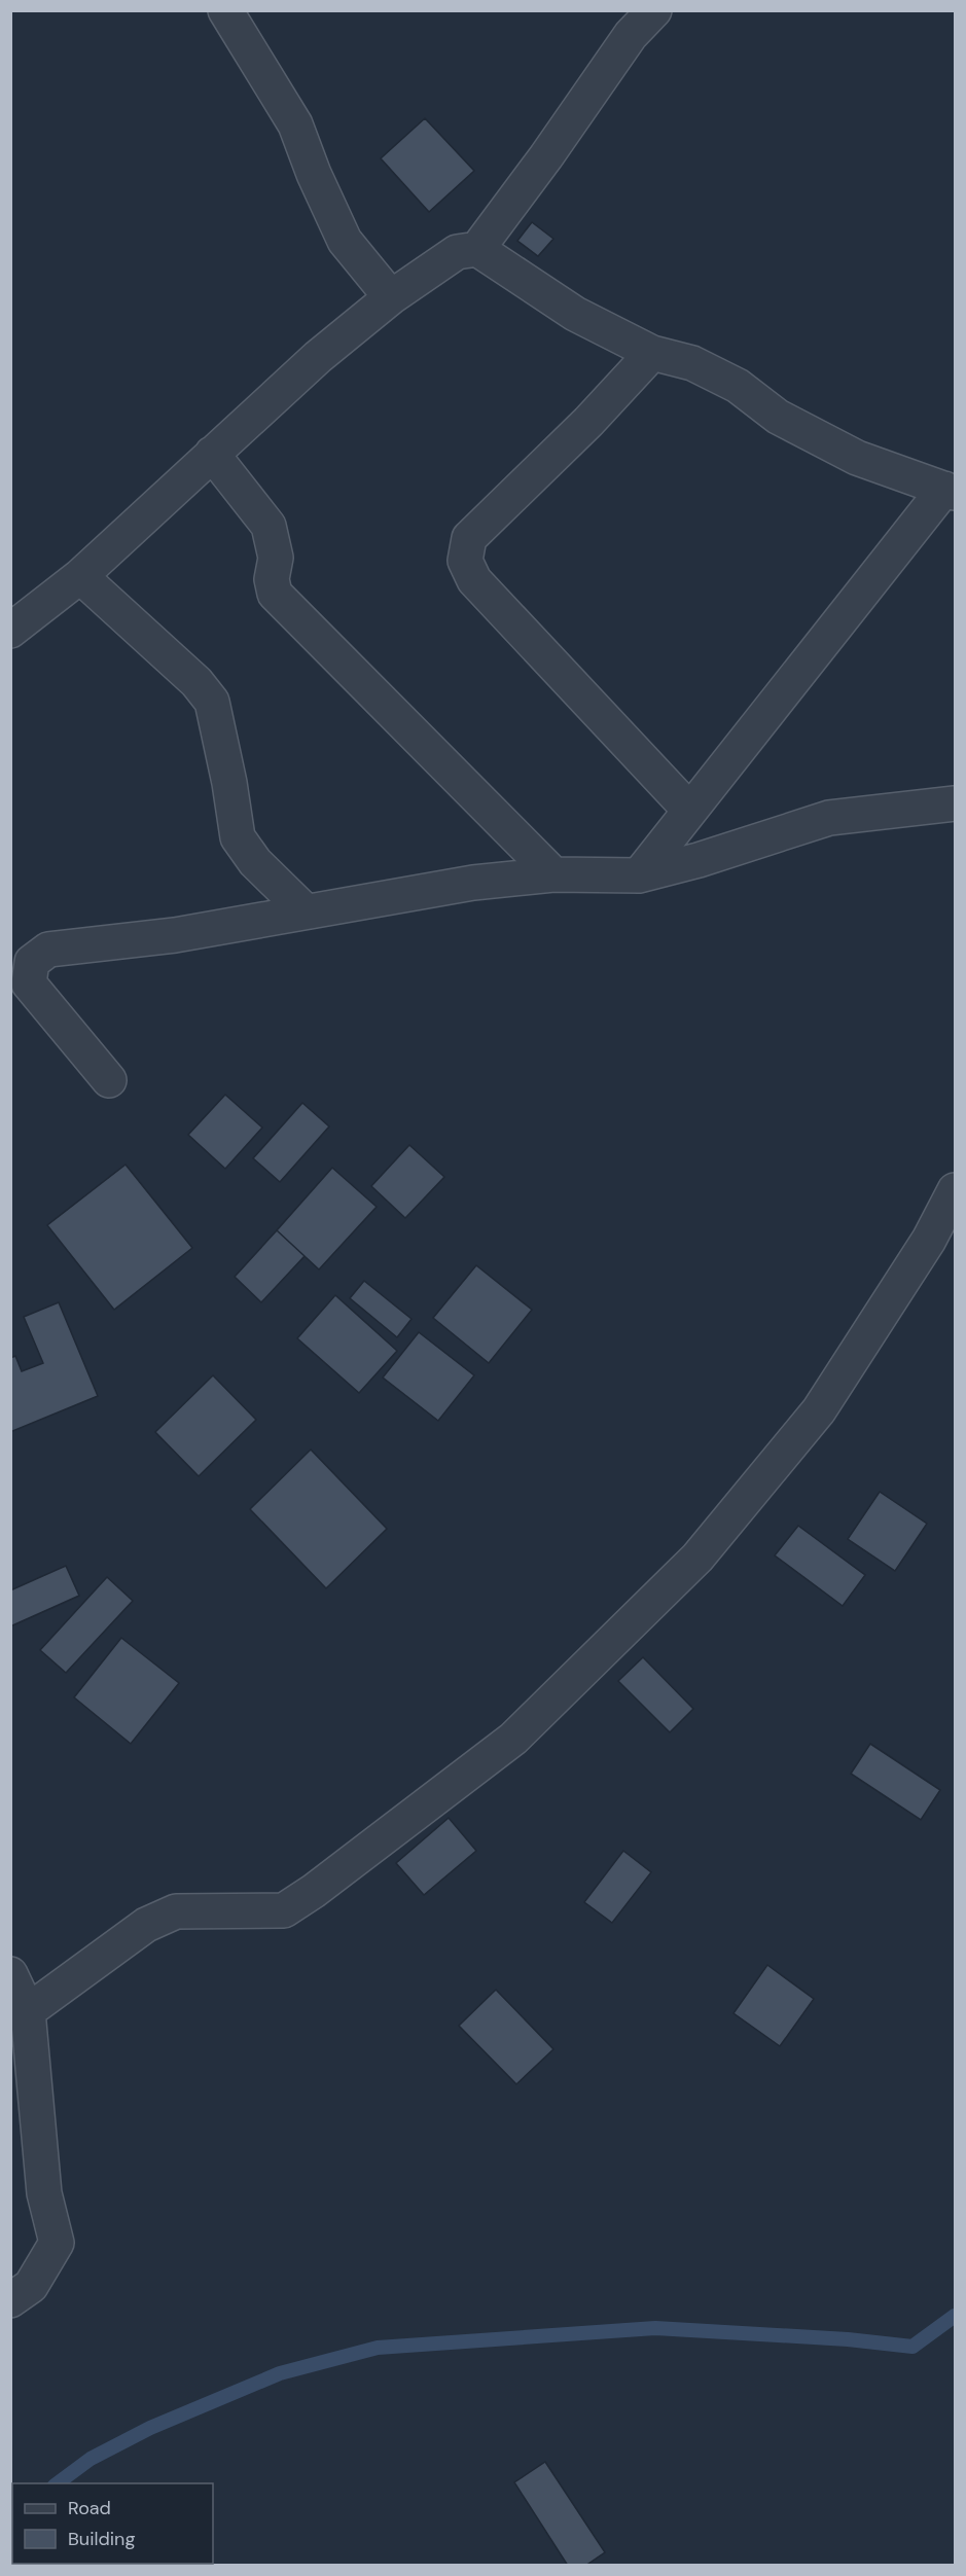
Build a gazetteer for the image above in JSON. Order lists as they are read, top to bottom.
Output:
{
  "legend": ["Road", "Building"]
}
